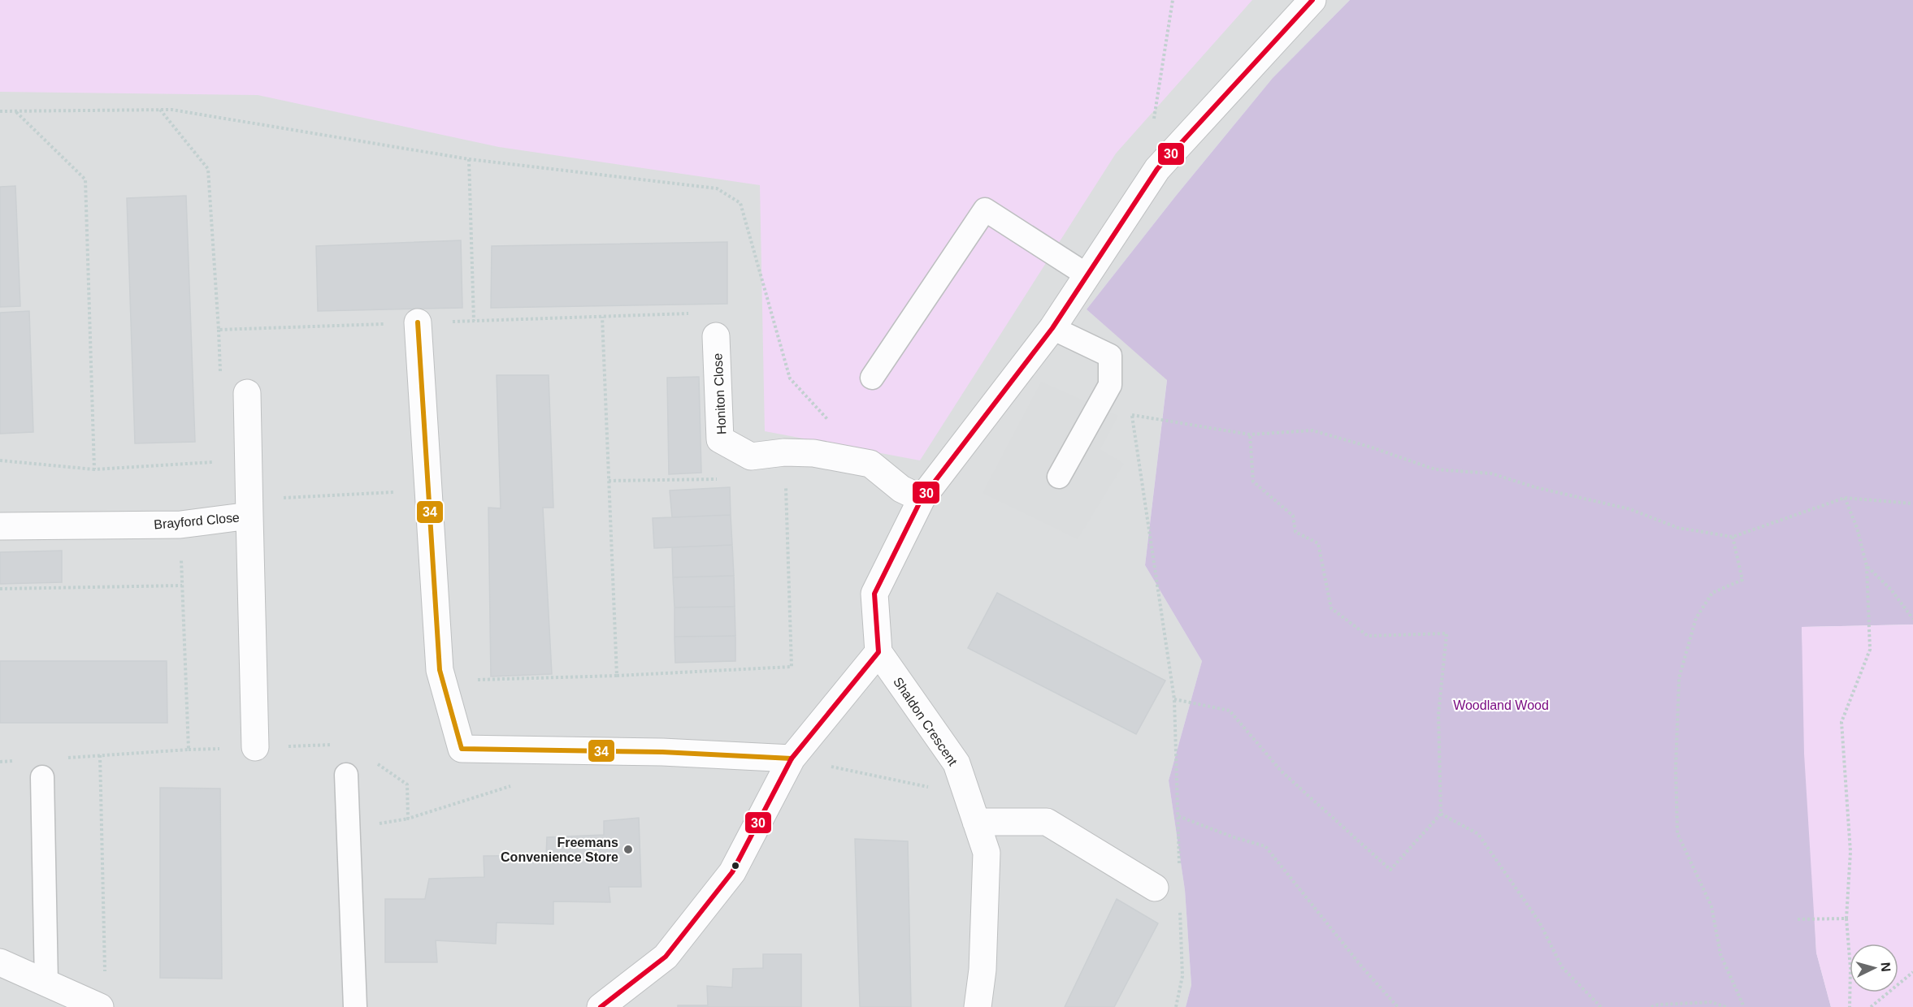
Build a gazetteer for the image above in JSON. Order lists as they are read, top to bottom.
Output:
{
  "streets": {
    "street": ["Honiton Close", "Brayford Close", "Shaldon Crescent"]
  },
  "parks": ["Woodland Wood"],
  "places": ["Freemans Convenience Store"],
  "lines": ["transit line 30", "transit line 34"],
  "north": "right"
}
